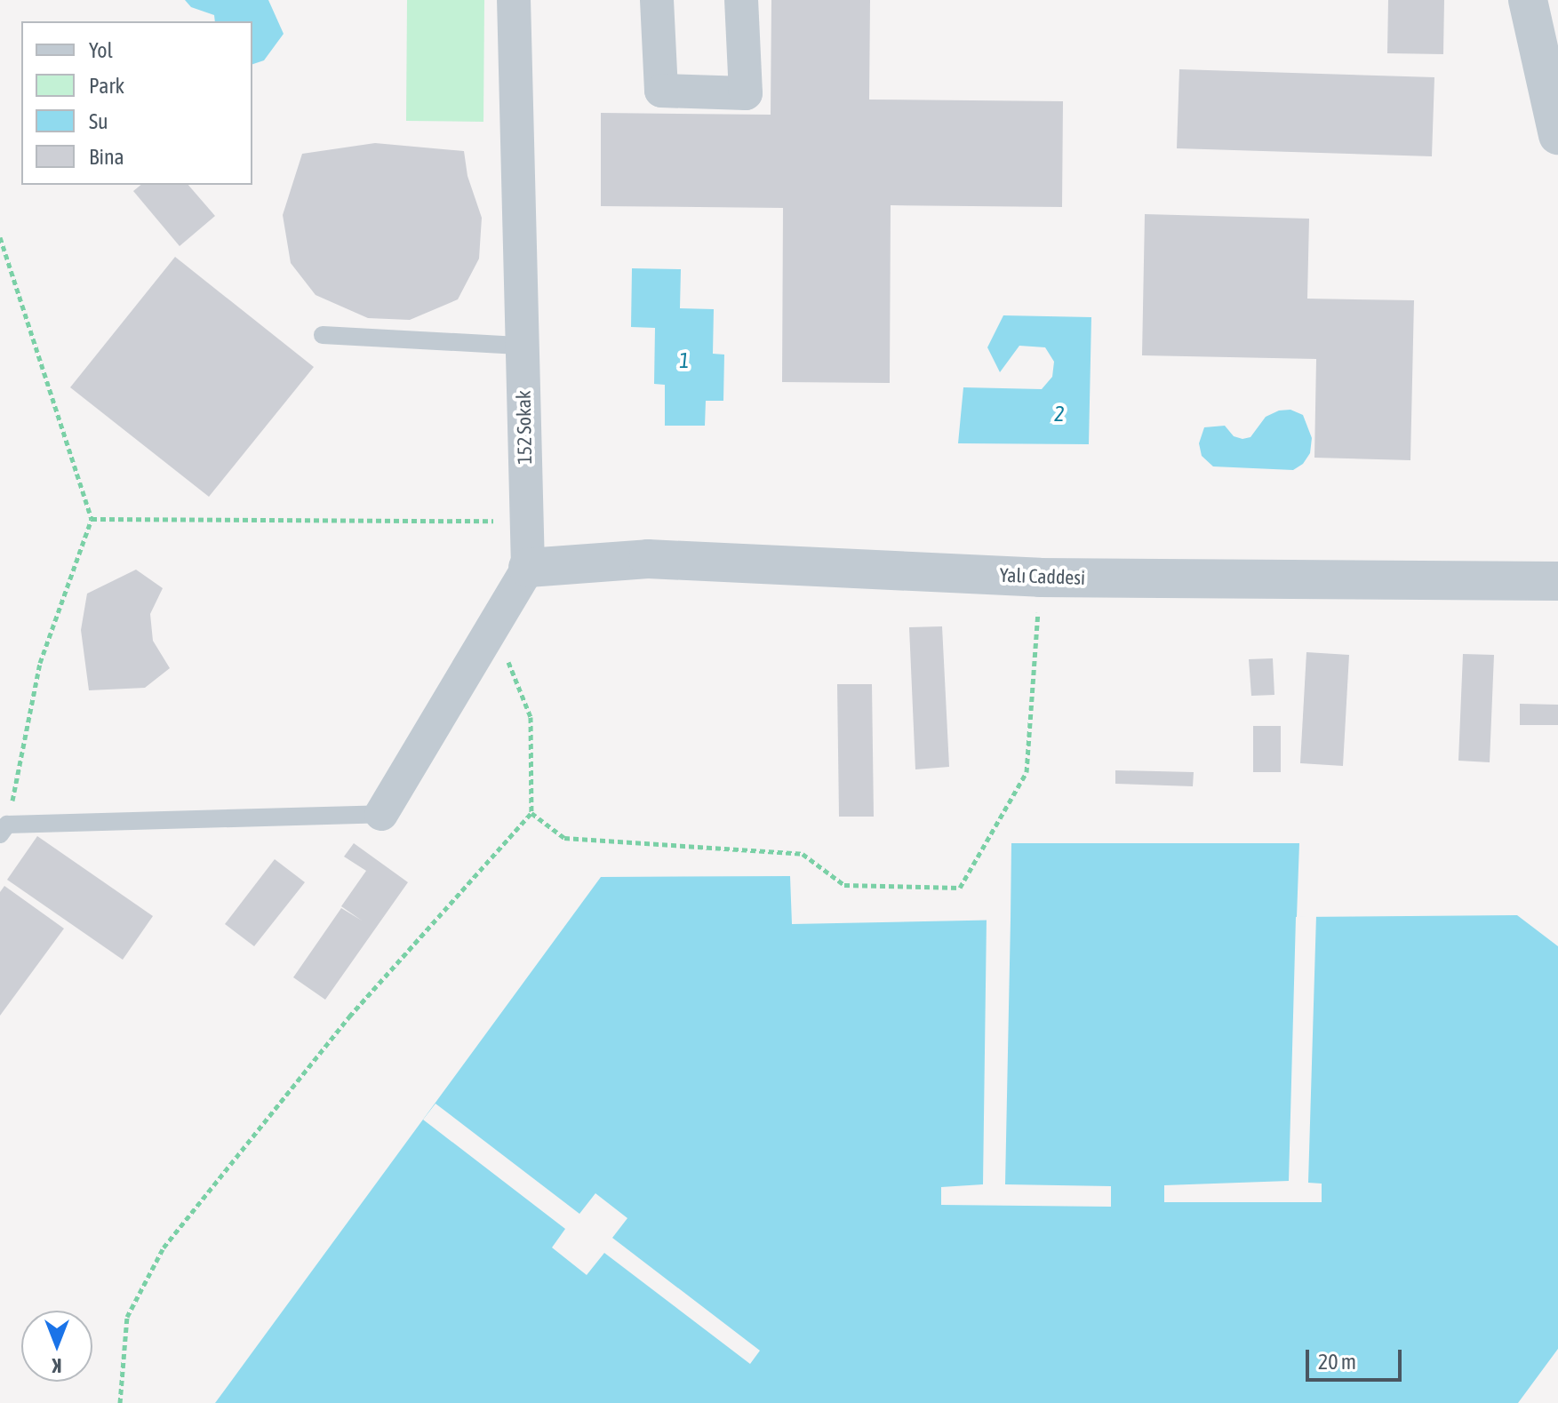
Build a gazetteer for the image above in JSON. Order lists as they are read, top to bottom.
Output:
{
  "streets": {
    "street": ["152 Sokak", "Yalı Caddesi"]
  },
  "crossings": [
    ["152 Sokak", "Yalı Caddesi"]
  ],
  "water": ["1", "2"],
  "legend": [
    "Yol",
    "Park",
    "Su",
    "Bina"
  ],
  "scale_bar": "20 m",
  "north": "bottom"
}
